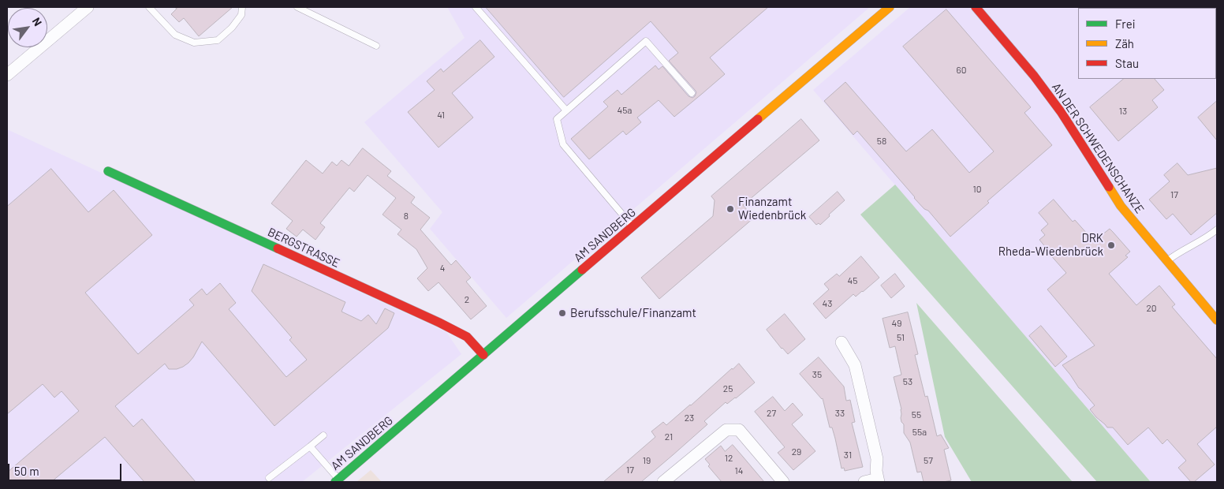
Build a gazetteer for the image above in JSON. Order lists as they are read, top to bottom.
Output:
{
  "streets": {
    "street": ["AN DER SCHWEDENSCHANZE", "AM SANDBERG", "BERGSTRASSE"]
  },
  "crossings": [
    ["AM SANDBERG", "BERGSTRASSE"]
  ],
  "places": ["Finanzamt Wiedenbrück", "DRK Rheda-Wiedenbrück", "Berufsschule/Finanzamt"],
  "house_numbers": [
    "60",
    "45a",
    "13",
    "41",
    "58",
    "10",
    "17",
    "8",
    "4",
    "45",
    "2",
    "43",
    "20",
    "49",
    "51",
    "35",
    "53",
    "25",
    "27",
    "33",
    "55",
    "23",
    "55a",
    "21",
    "29",
    "31",
    "12",
    "19",
    "57",
    "17",
    "14"
  ],
  "legend": ["Frei", "Zäh", "Stau"],
  "scale_bar": "50 m",
  "north": "top right"
}
